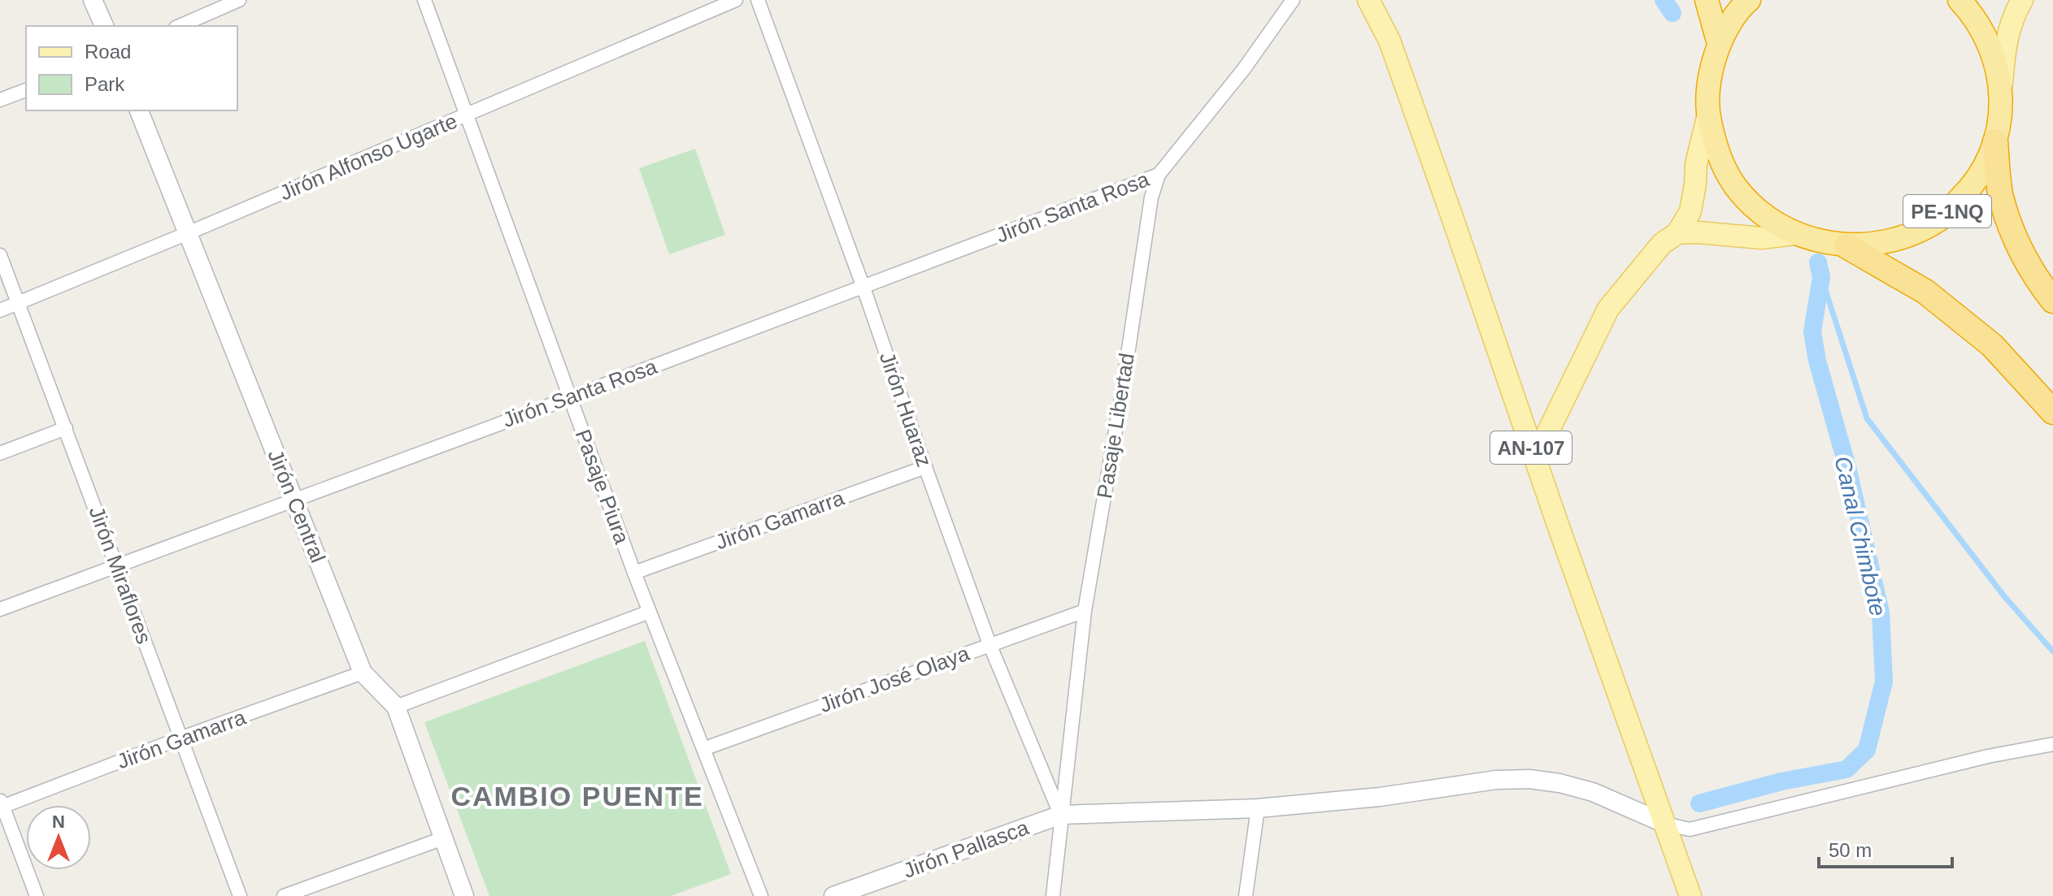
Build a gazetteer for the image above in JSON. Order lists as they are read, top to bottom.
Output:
{
  "streets": {
    "highway": ["PE-1NQ"],
    "main road": ["AN-107"],
    "street": [
      "Jirón Alfonso Ugarte",
      "Jirón Santa Rosa",
      "Jirón Huaraz",
      "Pasaje Libertad",
      "Pasaje Piura",
      "Jirón Central",
      "Jirón Gamarra",
      "Jirón Miraflores",
      "Jirón José Olaya",
      "Jirón Pallasca"
    ]
  },
  "crossings": [
    ["Jirón Alfonso Ugarte", "Pasaje Piura"],
    ["Jirón Alfonso Ugarte", "Jirón Central"],
    ["Jirón Alfonso Ugarte", "Jirón Miraflores"],
    ["Jirón Santa Rosa", "Jirón Huaraz"],
    ["Jirón Santa Rosa", "Pasaje Libertad"],
    ["Jirón Santa Rosa", "Pasaje Piura"],
    ["Jirón Santa Rosa", "Jirón Central"],
    ["Jirón Santa Rosa", "Jirón Miraflores"],
    ["Jirón Huaraz", "Pasaje Libertad"],
    ["Jirón Huaraz", "Jirón Gamarra"],
    ["Jirón Huaraz", "Jirón José Olaya"],
    ["Jirón Huaraz", "Jirón Pallasca"],
    ["Pasaje Libertad", "Jirón José Olaya"],
    ["Pasaje Libertad", "Jirón Pallasca"],
    ["AN-107", "Jirón Pallasca"],
    ["Pasaje Piura", "Jirón Gamarra"],
    ["Pasaje Piura", "Jirón José Olaya"],
    ["Jirón Central", "Jirón Gamarra"],
    ["Jirón Gamarra", "Jirón Miraflores"]
  ],
  "districts": ["CAMBIO PUENTE"],
  "water": ["Canal Chimbote"],
  "legend": ["Road", "Park"],
  "scale_bar": "50 m",
  "north": "top"
}
